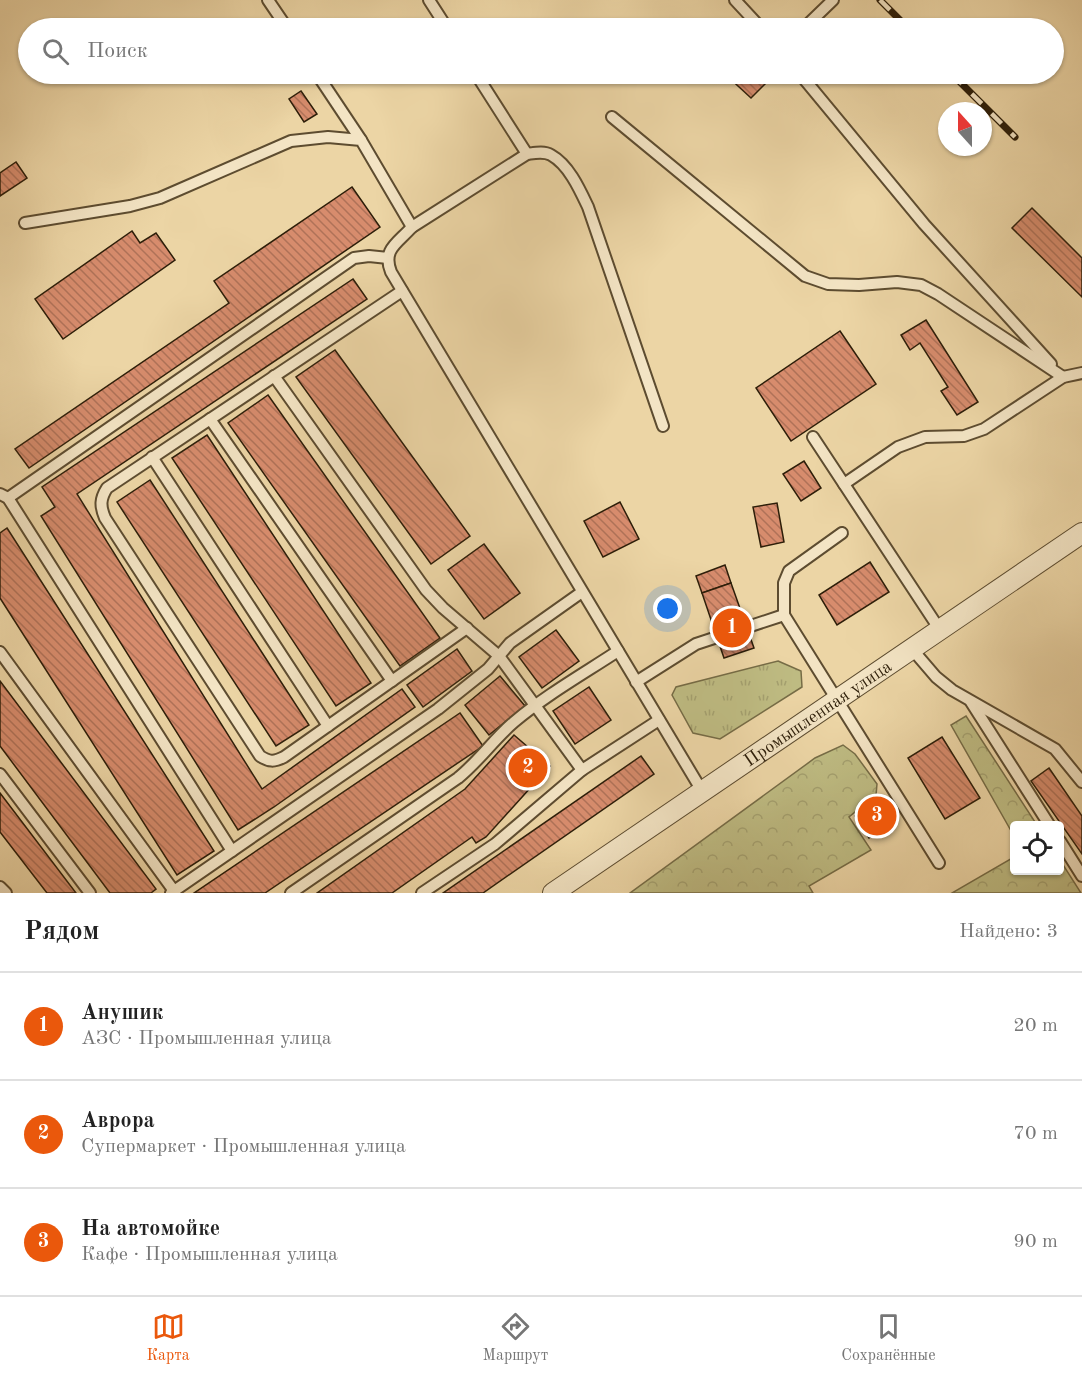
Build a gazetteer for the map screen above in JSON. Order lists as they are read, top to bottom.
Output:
{
  "streets": {
    "street": ["Промышленная улица"]
  },
  "north": "top",
  "page": {
    "search": "Поиск",
    "pins": ["1", "2", "3"],
    "heading": ["Рядом", "Найдено: 3"],
    "list": [
      {
        "mark": "1",
        "name": "Анушик",
        "note": "АЗС · Промышленная улица",
        "value": "20 m"
      },
      {
        "mark": "2",
        "name": "Аврора",
        "note": "Супермаркет · Промышленная улица",
        "value": "70 m"
      },
      {
        "mark": "3",
        "name": "На автомойке",
        "note": "Кафе · Промышленная улица",
        "value": "90 m"
      }
    ],
    "nav": ["Карта", "Маршрут", "Сохранённые"]
  }
}
